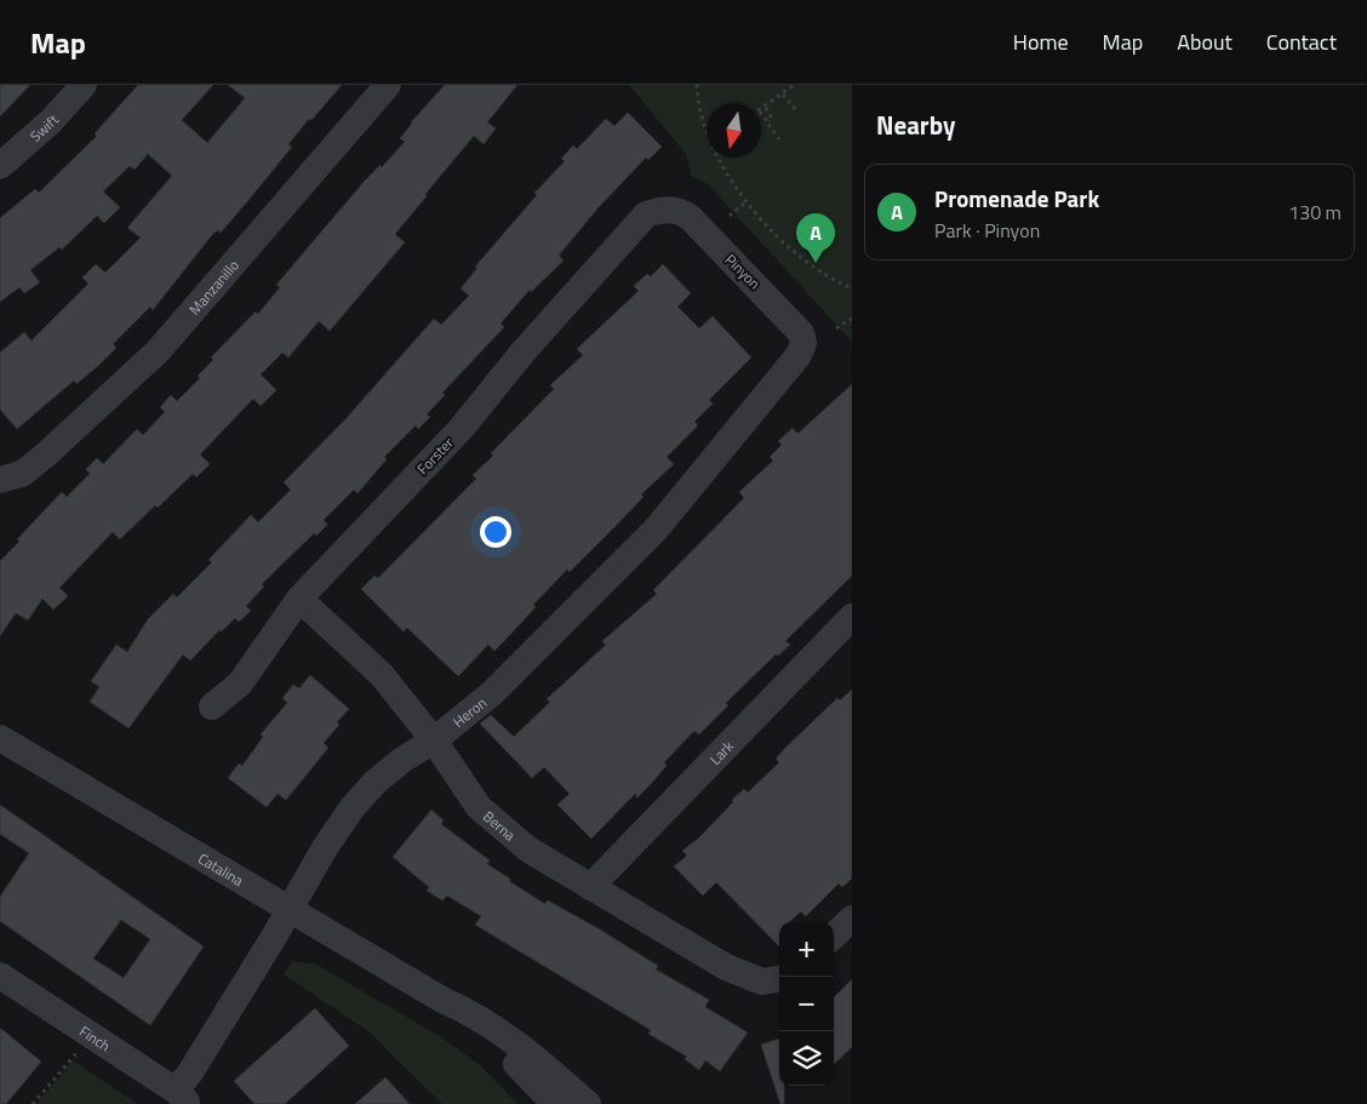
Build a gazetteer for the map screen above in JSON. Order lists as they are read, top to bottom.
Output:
{
  "streets": {
    "street": [
      "Swift",
      "Pinyon",
      "Manzanillo",
      "Forster",
      "Heron",
      "Lark",
      "Berna",
      "Catalina",
      "Finch"
    ]
  },
  "crossings": [
    ["Pinyon", "Forster"],
    ["Pinyon", "Heron"],
    ["Forster", "Berna"],
    ["Heron", "Berna"],
    ["Heron", "Catalina"],
    ["Heron", "Finch"],
    ["Lark", "Berna"]
  ],
  "north": "bottom",
  "page": {
    "header": "Map",
    "nav": [
      "Home",
      "Map",
      "About",
      "Contact"
    ],
    "heading": "Nearby",
    "list": [
      {
        "mark": "A",
        "name": "Promenade Park",
        "note": "Park · Pinyon",
        "value": "130 m"
      }
    ],
    "pins": "A",
    "map_buttons": ["+", "−"]
  }
}
